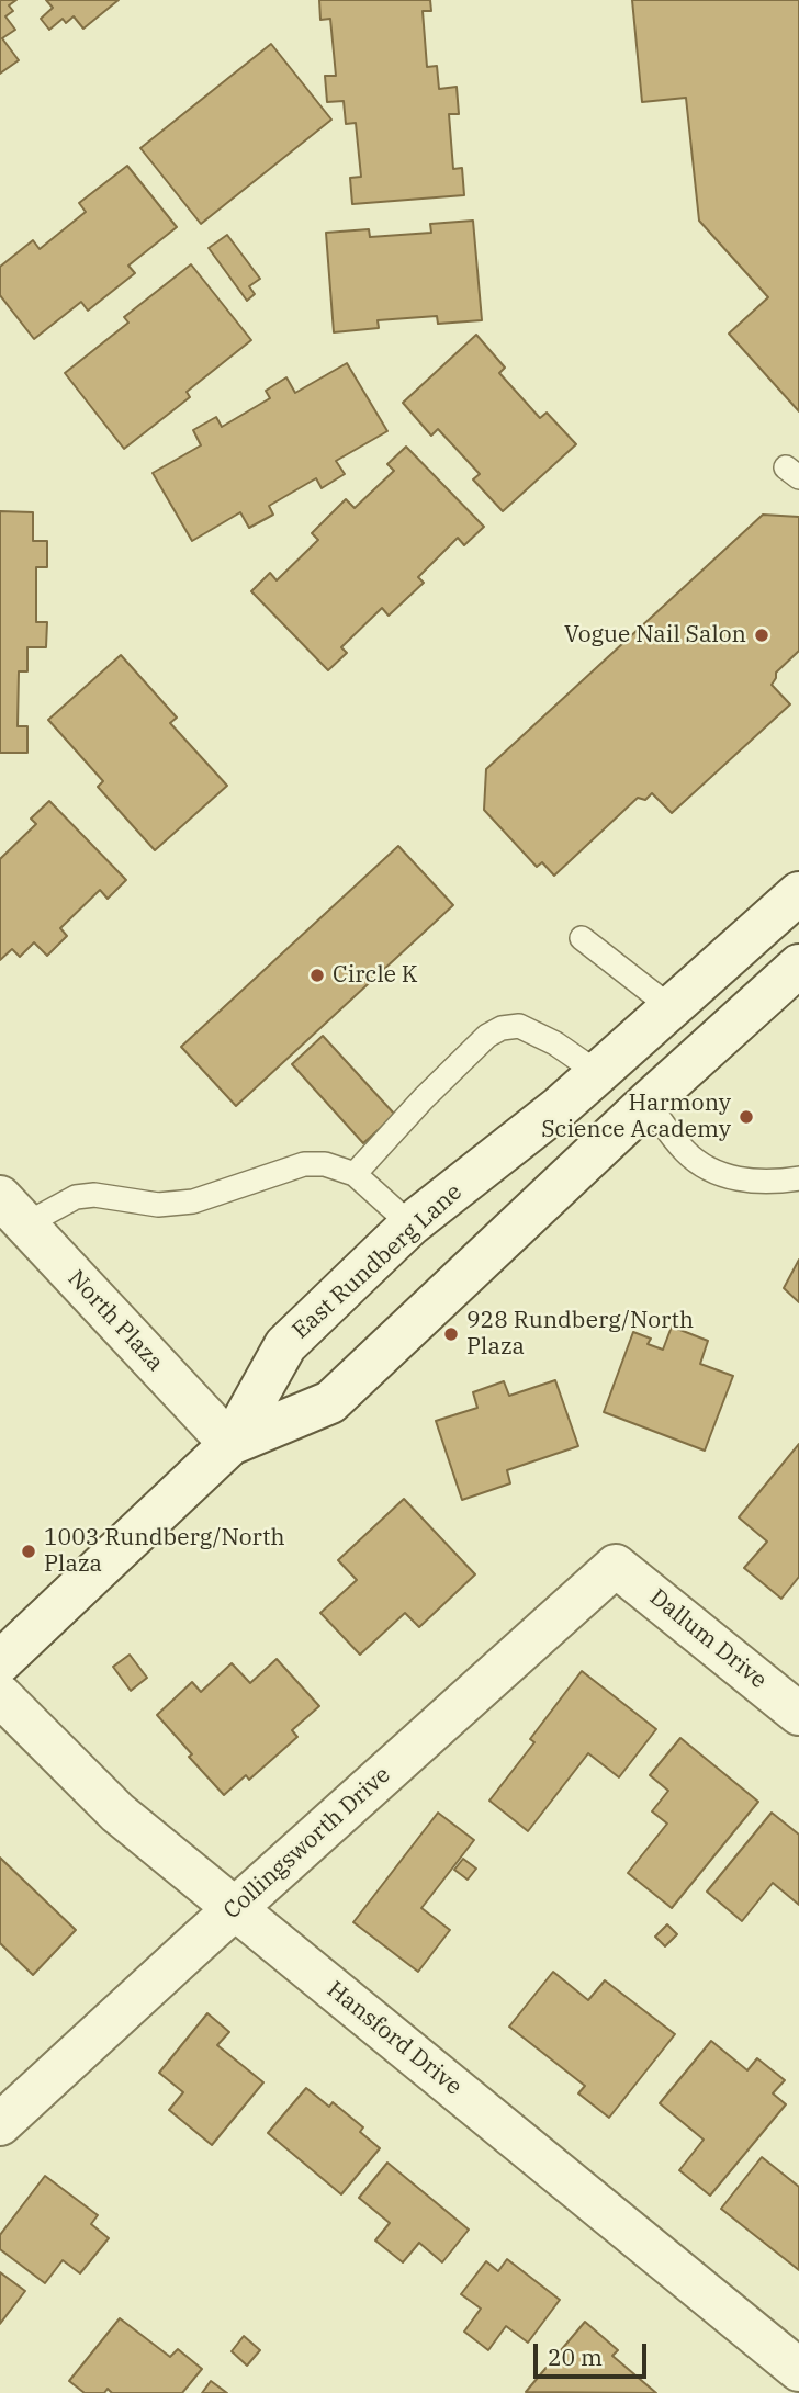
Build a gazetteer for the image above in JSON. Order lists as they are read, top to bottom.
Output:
{
  "streets": {
    "street": [
      "East Rundberg Lane",
      "North Plaza",
      "Dallum Drive",
      "Collingsworth Drive",
      "Hansford Drive"
    ]
  },
  "crossings": [
    ["East Rundberg Lane", "North Plaza"],
    ["Dallum Drive", "Collingsworth Drive"],
    ["Collingsworth Drive", "Hansford Drive"]
  ],
  "places": [
    "Vogue Nail Salon",
    "Circle K",
    "Harmony Science Academy",
    "928 Rundberg/North Plaza",
    "1003 Rundberg/North Plaza"
  ],
  "scale_bar": "20 m"
}
